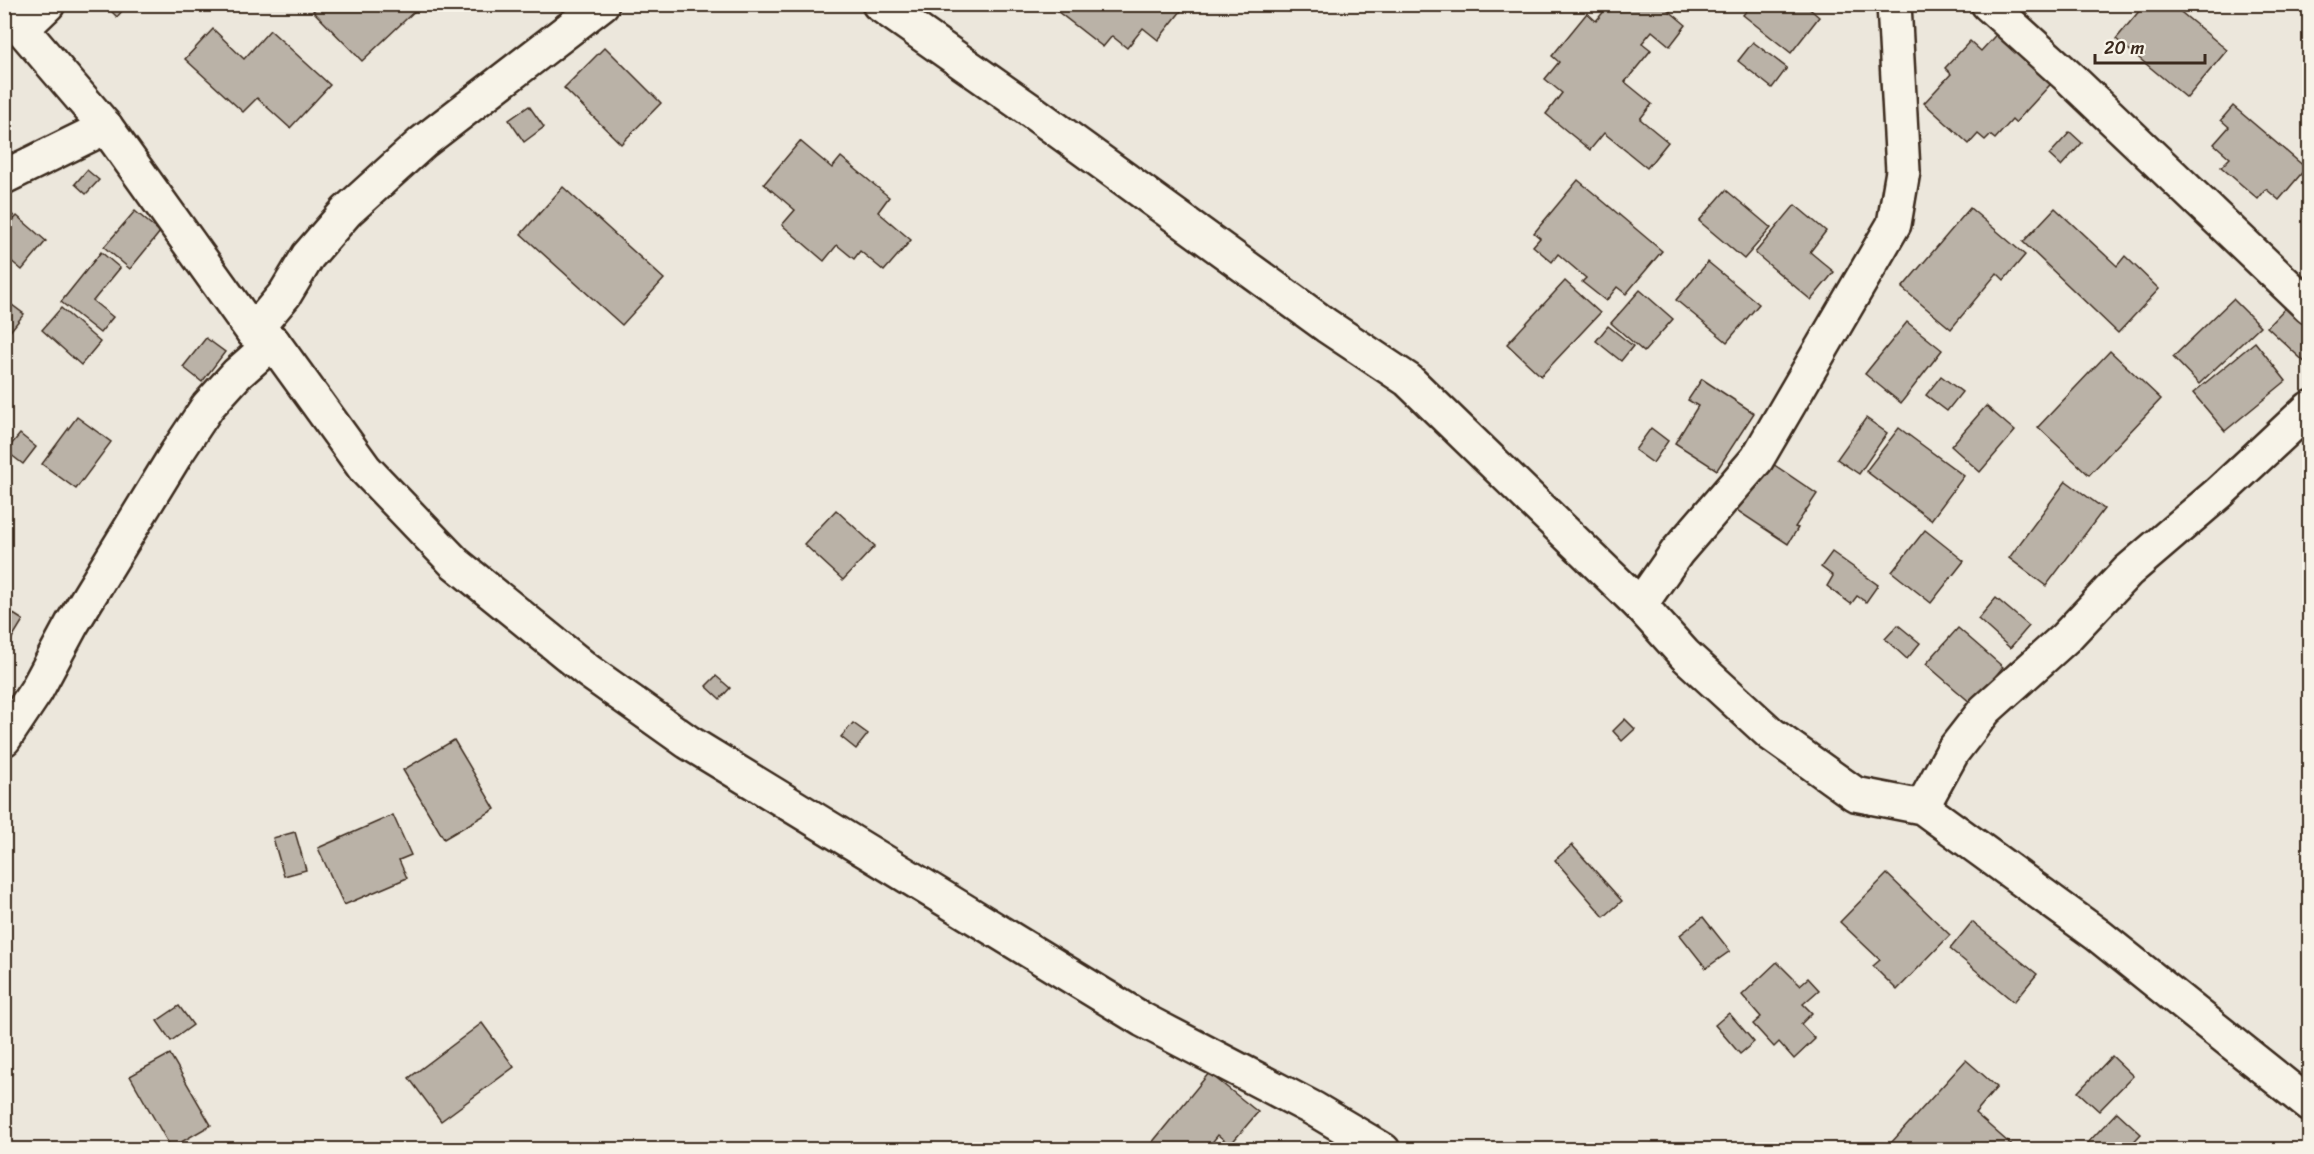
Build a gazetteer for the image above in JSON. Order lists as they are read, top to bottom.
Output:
{
  "scale_bar": "20 m"
}
